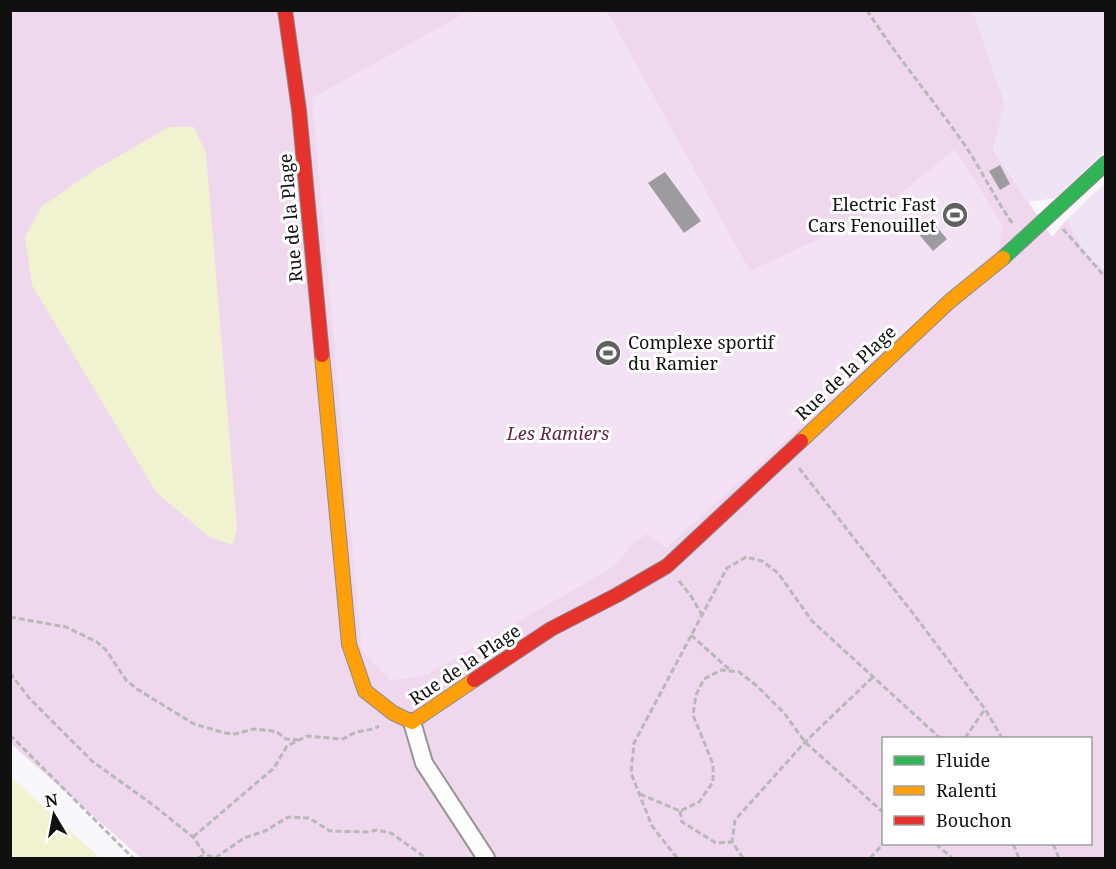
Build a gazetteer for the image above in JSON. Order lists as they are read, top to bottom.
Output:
{
  "streets": {
    "street": ["Rue de la Plage"]
  },
  "parks": ["Les Ramiers"],
  "places": {
    "sports": ["Electric Fast Cars Fenouillet", "Complexe sportif du Ramier"]
  },
  "legend": ["Fluide", "Ralenti", "Bouchon"],
  "north": "top"
}
